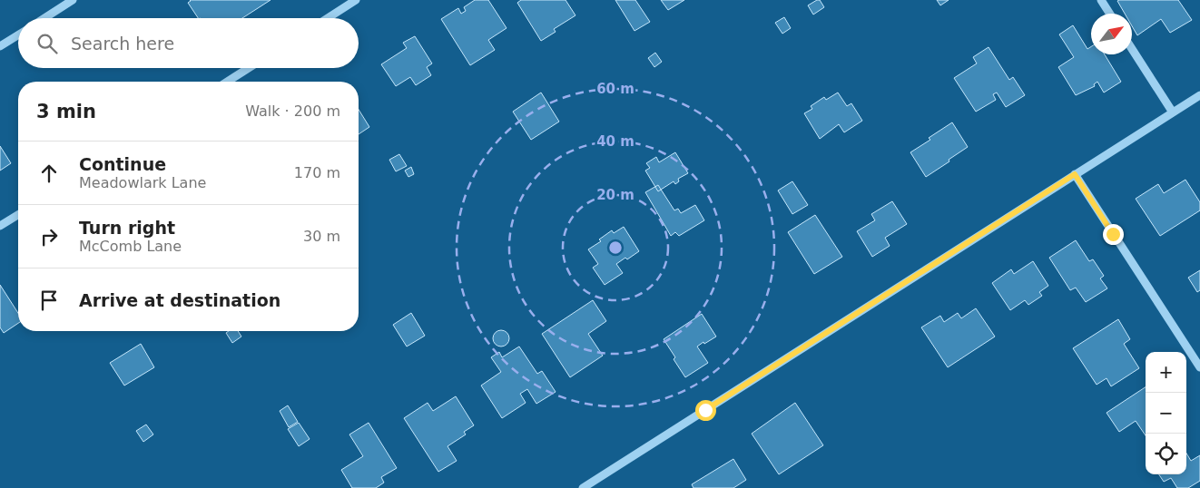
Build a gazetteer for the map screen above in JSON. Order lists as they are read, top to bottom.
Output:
{
  "north": "top right",
  "page": {
    "search": "Search here",
    "heading": ["3 min", "Walk · 200 m"],
    "list": [
      ["Continue", "Meadowlark Lane", "170 m"],
      ["Turn right", "McComb Lane", "30 m"],
      "Arrive at destination"
    ],
    "map_buttons": ["+", "−"]
  },
  "rings": ["60 m", "40 m", "20 m"]
}
